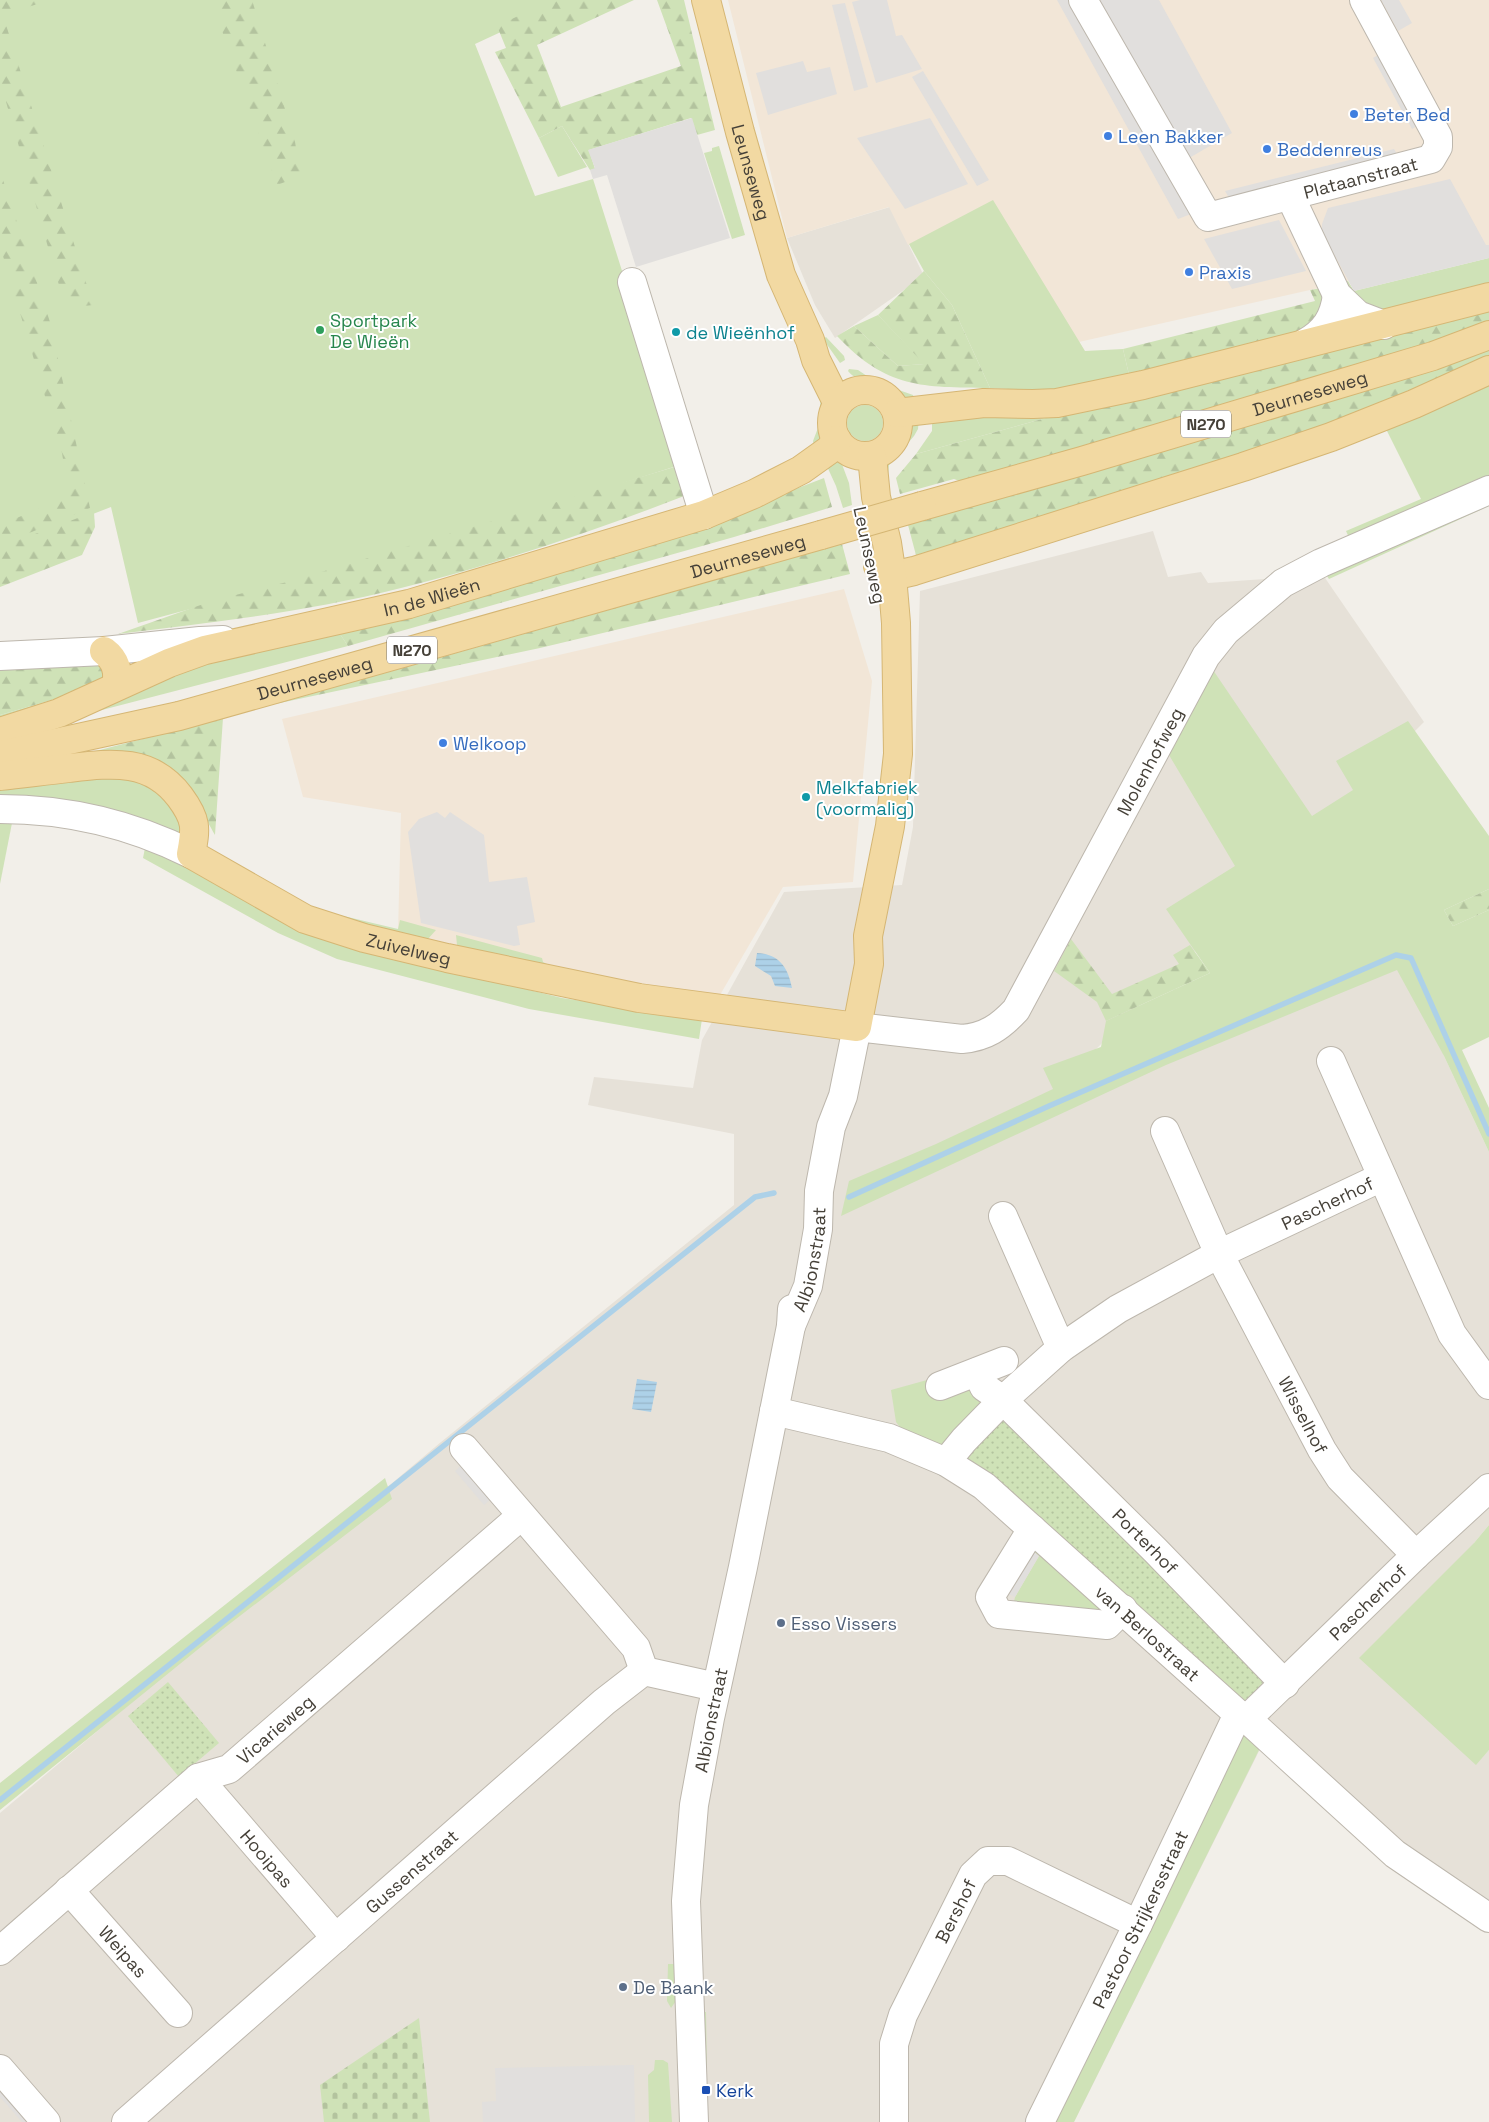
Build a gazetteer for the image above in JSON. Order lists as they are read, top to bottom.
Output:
{
  "streets": {
    "main road": [
      "Leunseweg",
      "Deurneseweg",
      "N270",
      "In de Wieën",
      "Zuivelweg"
    ],
    "street": [
      "Plataanstraat",
      "Molenhofweg",
      "Pascherhof",
      "Albionstraat",
      "Wisselhof",
      "Porterhof",
      "van Berlostraat",
      "Vicarieweg",
      "Hooipas",
      "Gussenstraat",
      "Bershof",
      "Pastoor Strijkersstraat",
      "Weipas"
    ]
  },
  "crossings": [
    ["Leunseweg", "In de Wieën"],
    ["Leunseweg", "Molenhofweg"],
    ["Leunseweg", "Zuivelweg"],
    ["Leunseweg", "Albionstraat"],
    ["Molenhofweg", "Zuivelweg"],
    ["Molenhofweg", "Albionstraat"],
    ["Zuivelweg", "Albionstraat"],
    ["Pascherhof", "Wisselhof"],
    ["Pascherhof", "Porterhof"],
    ["Pascherhof", "van Berlostraat"],
    ["Pascherhof", "Pastoor Strijkersstraat"],
    ["Albionstraat", "van Berlostraat"],
    ["van Berlostraat", "Pastoor Strijkersstraat"],
    ["Vicarieweg", "Hooipas"],
    ["Vicarieweg", "Weipas"],
    ["Hooipas", "Gussenstraat"],
    ["Bershof", "Pastoor Strijkersstraat"]
  ],
  "places": {
    "other": [
      "Beter Bed",
      "Leen Bakker",
      "Beddenreus",
      "Praxis",
      "Sportpark De Wieën",
      "de Wieënhof",
      "Welkoop",
      "Melkfabriek (voormalig)",
      "Esso Vissers",
      "De Baank"
    ],
    "transit": ["Kerk"]
  }
}
